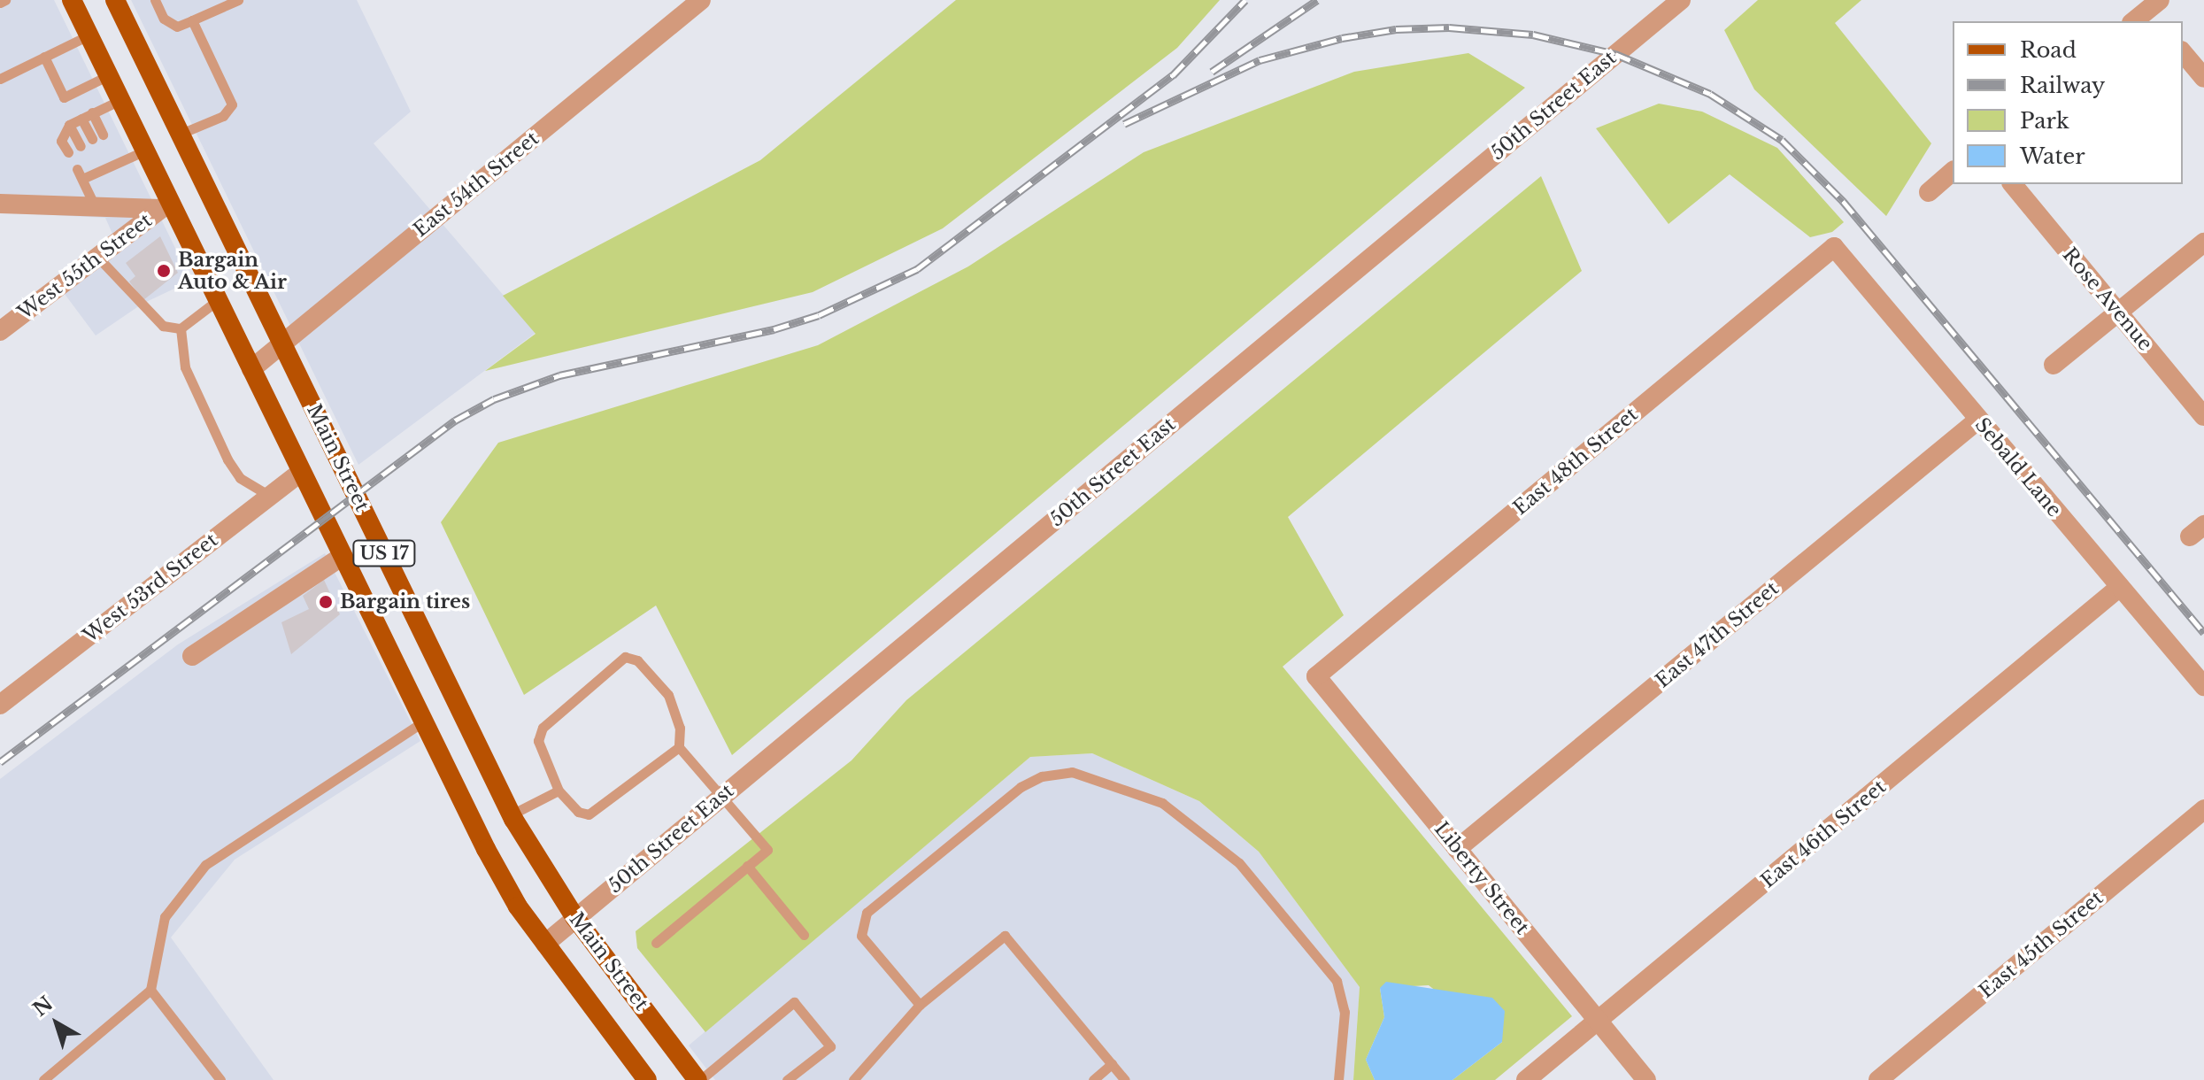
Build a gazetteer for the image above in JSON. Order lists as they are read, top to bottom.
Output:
{
  "streets": {
    "main road": ["Main Street", "US 17"],
    "street": [
      "50th Street East",
      "East 54th Street",
      "West 55th Street",
      "Rose Avenue",
      "East 48th Street",
      "Sebald Lane",
      "West 53rd Street",
      "East 47th Street",
      "East 46th Street",
      "Liberty Street",
      "East 45th Street"
    ]
  },
  "crossings": [
    ["50th Street East", "Main Street"],
    ["East 54th Street", "Main Street"],
    ["West 55th Street", "Main Street"],
    ["Main Street", "West 53rd Street"],
    ["East 48th Street", "Sebald Lane"],
    ["East 48th Street", "Liberty Street"],
    ["Sebald Lane", "East 47th Street"],
    ["Sebald Lane", "East 46th Street"],
    ["East 47th Street", "Liberty Street"],
    ["East 46th Street", "Liberty Street"]
  ],
  "places": ["Bargain Auto & Air", "Bargain tires"],
  "legend": [
    "Road",
    "Railway",
    "Park",
    "Water"
  ],
  "north": "top left"
}
